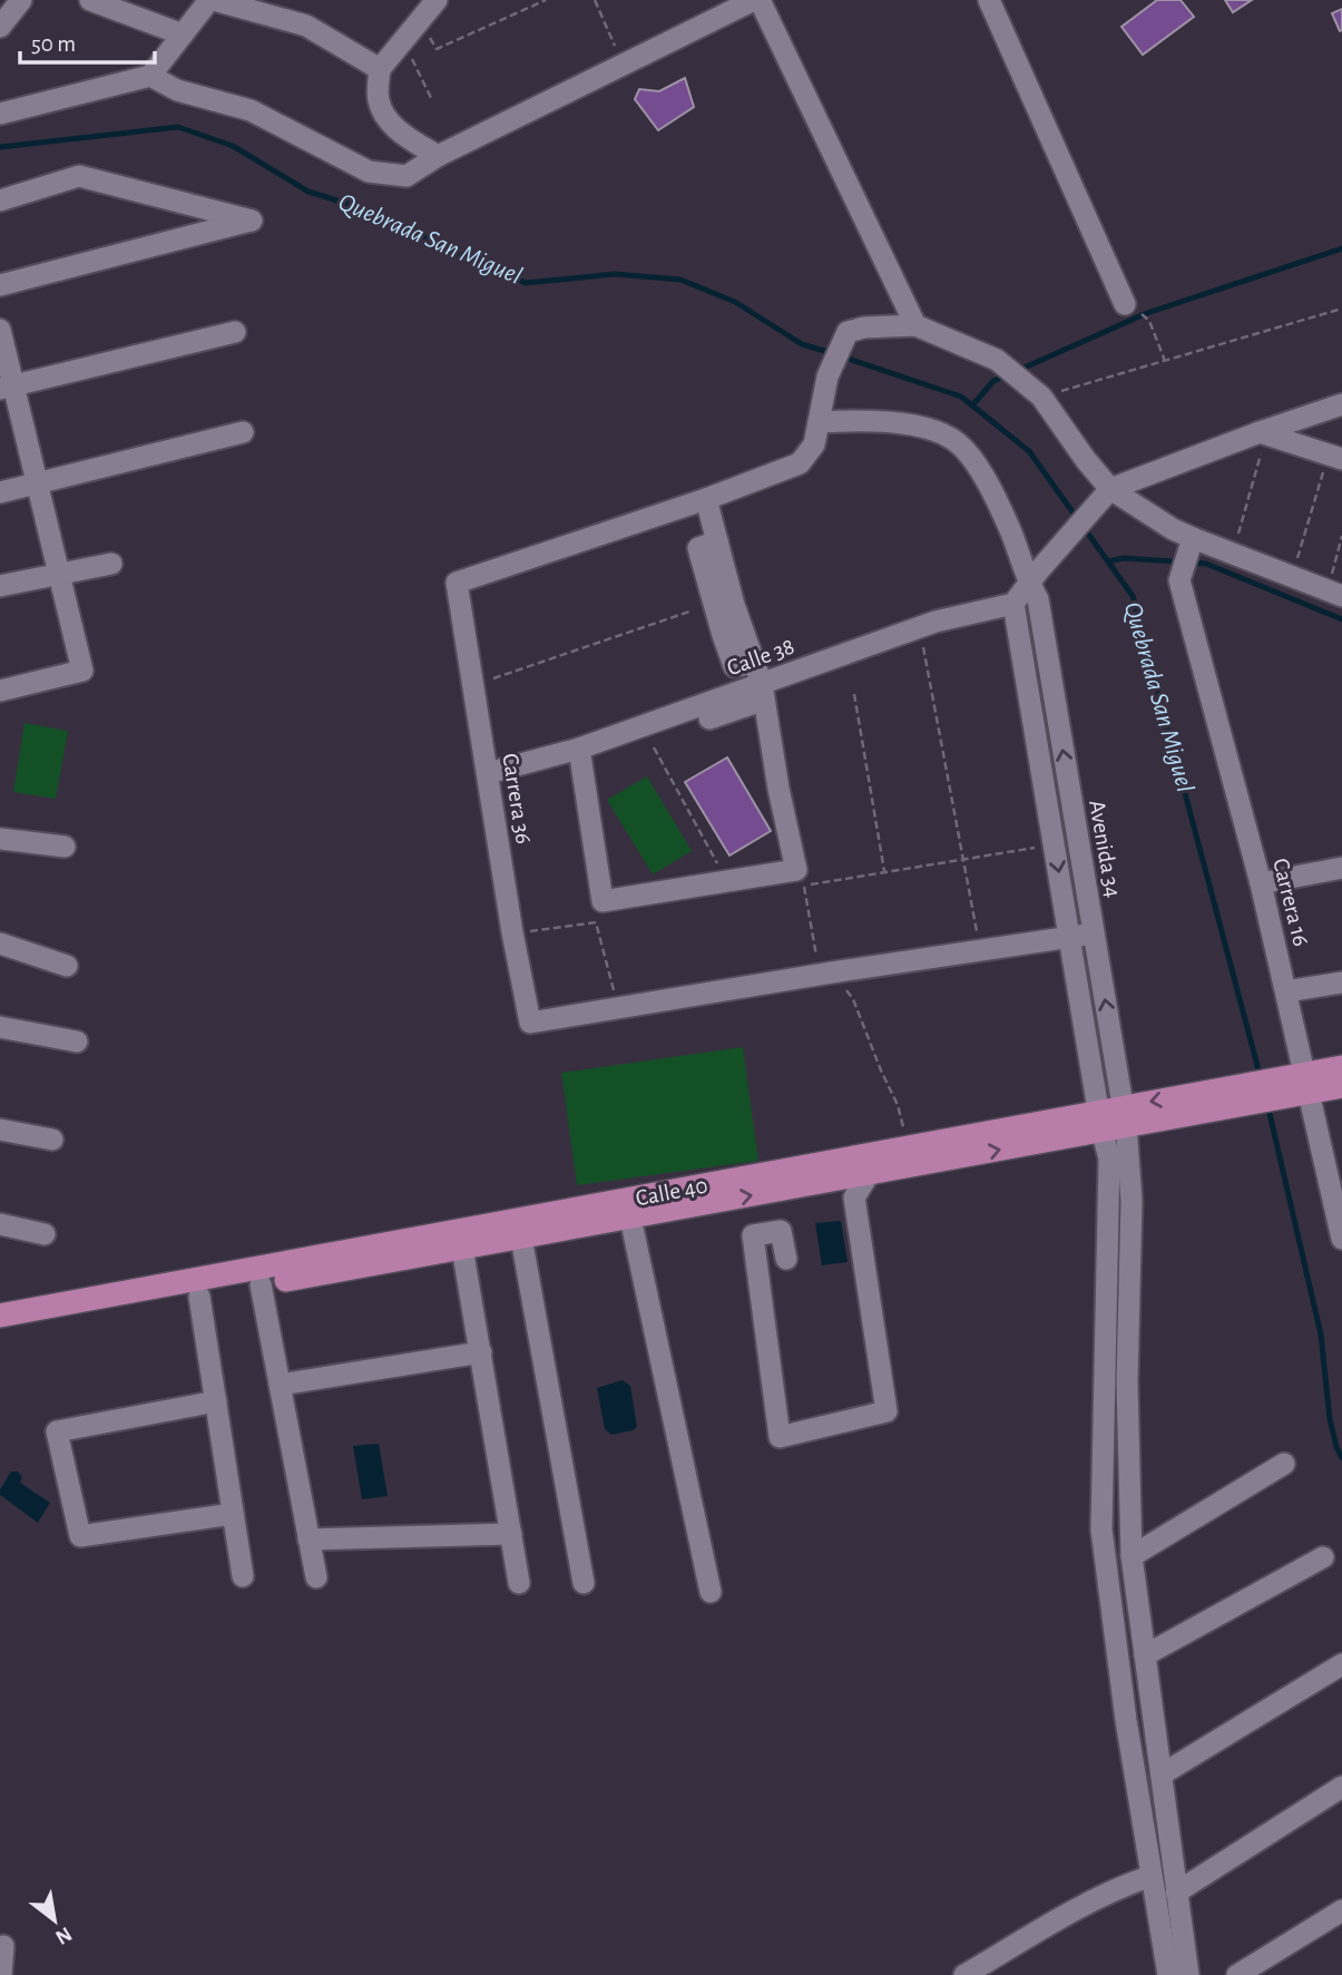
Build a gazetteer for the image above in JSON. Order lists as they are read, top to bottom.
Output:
{
  "streets": {
    "main road": ["Calle 40"],
    "street": [
      "Calle 38",
      "Carrera 36",
      "Avenida 34",
      "Carrera 16"
    ]
  },
  "crossings": [
    ["Calle 38", "Carrera 36"],
    ["Calle 38", "Avenida 34"],
    ["Avenida 34", "Calle 40"],
    ["Carrera 16", "Calle 40"]
  ],
  "water": ["Quebrada San Miguel"],
  "scale_bar": "50 m",
  "north": "bottom right"
}
